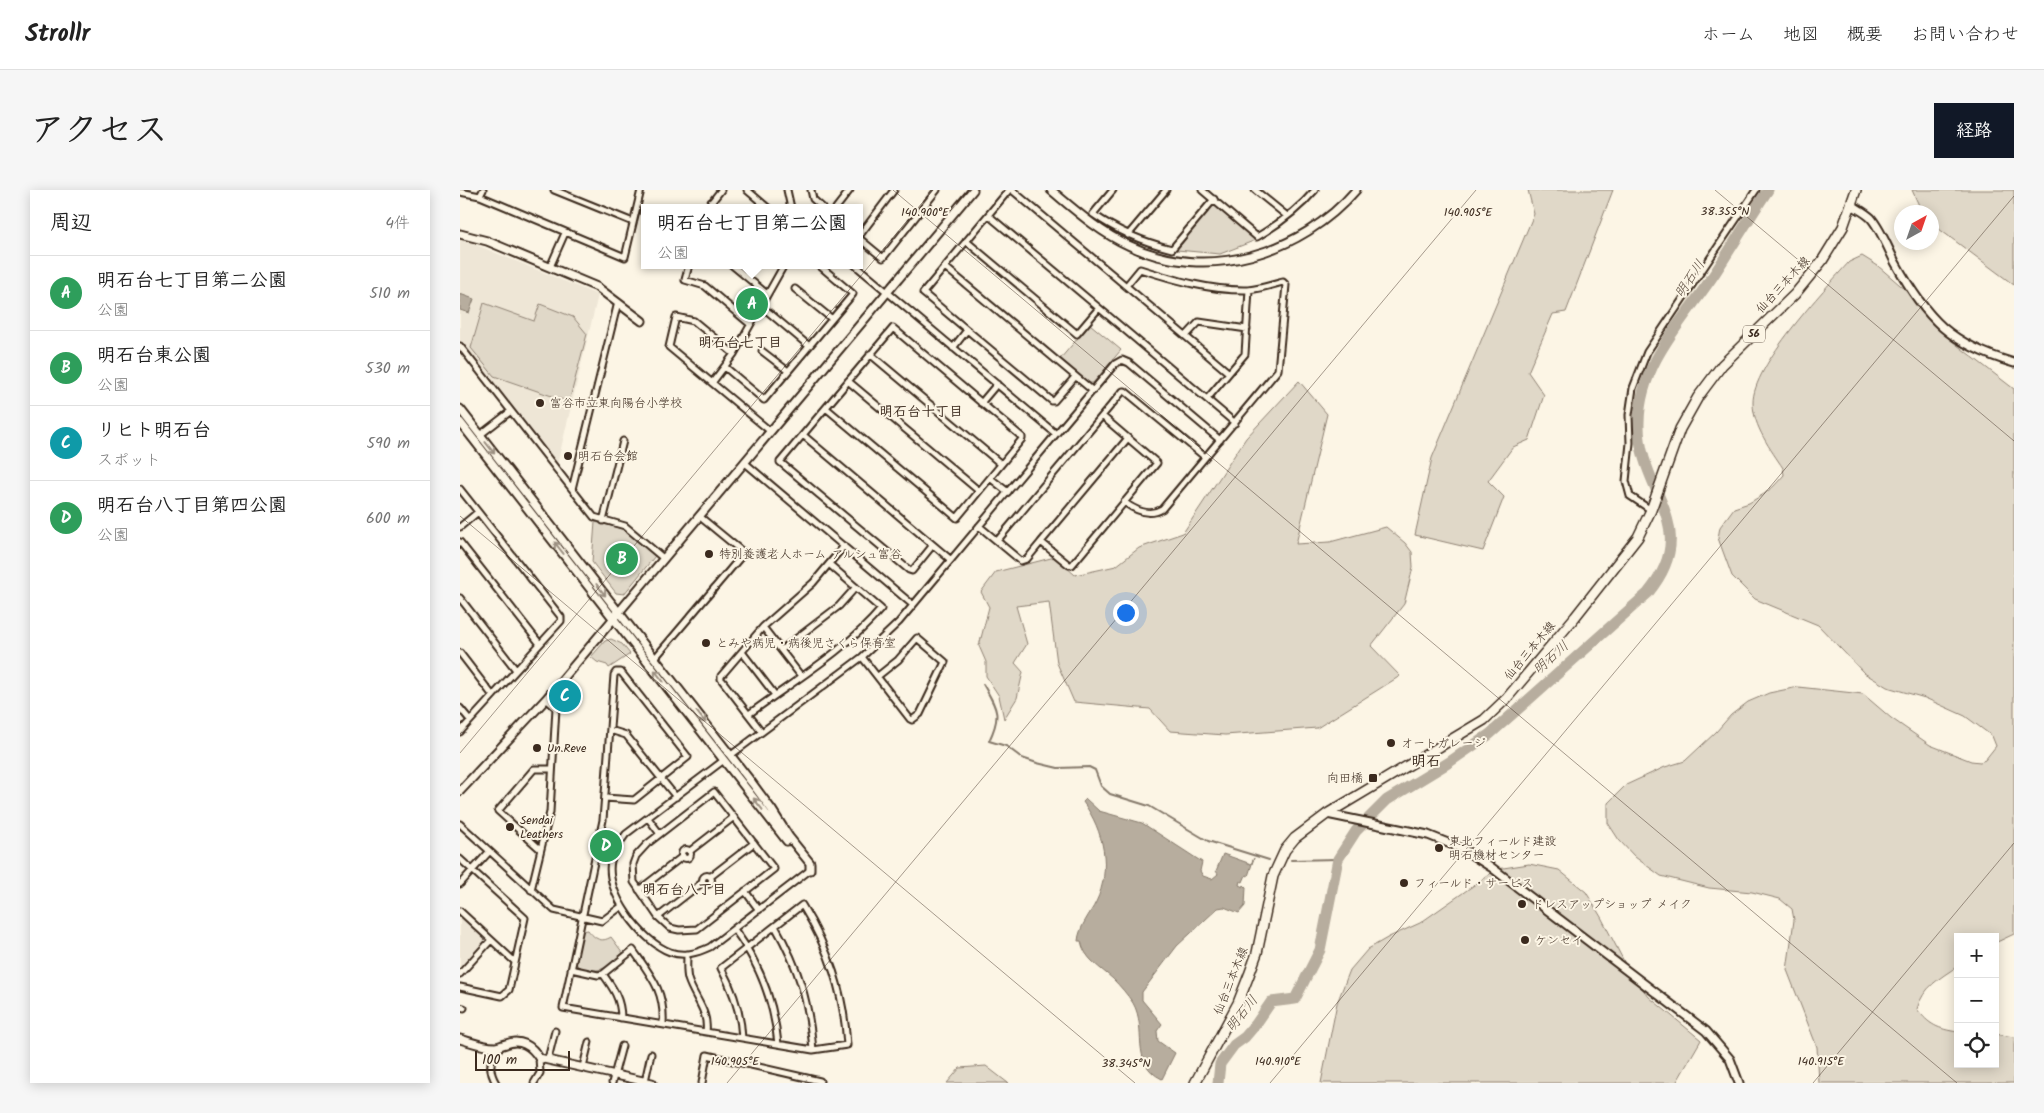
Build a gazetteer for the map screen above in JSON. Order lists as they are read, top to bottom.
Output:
{
  "streets": {
    "main road": ["仙台三本木線", "56"]
  },
  "districts": [
    "明石台七丁目",
    "明石台十丁目",
    "明石",
    "明石台八丁目"
  ],
  "water": ["明石川"],
  "places": {
    "other": [
      "富谷市立東向陽台小学校",
      "明石台会館",
      "特別養護老人ホーム アルシュ富谷",
      "とみや病児・病後児さくら保育室",
      "オートガレージ",
      "Un.Reve",
      "Sendai Leathers",
      "東北フィールド建設 明石機材センター",
      "フィールド・サービス",
      "ドレスアップショップ メイク",
      "ケンセイ"
    ],
    "transit": ["向田橋"]
  },
  "scale_bar": "100 m",
  "north": "top right",
  "page": {
    "header": "Strollr",
    "nav": [
      "ホーム",
      "地図",
      "概要",
      "お問い合わせ"
    ],
    "title": "アクセス",
    "buttons": "経路",
    "heading": ["周辺", "4件"],
    "popup": ["明石台七丁目第二公園", "公園"],
    "list": [
      {
        "mark": "A",
        "name": "明石台七丁目第二公園",
        "note": "公園",
        "value": "510 m"
      },
      {
        "mark": "B",
        "name": "明石台東公園",
        "note": "公園",
        "value": "530 m"
      },
      {
        "mark": "C",
        "name": "リヒト明石台",
        "note": "スポット",
        "value": "590 m"
      },
      {
        "mark": "D",
        "name": "明石台八丁目第四公園",
        "note": "公園",
        "value": "600 m"
      }
    ],
    "pins": [
      "A",
      "B",
      "C",
      "D"
    ],
    "map_buttons": ["+", "−"],
    "scale": "100 m"
  },
  "coordinates": [
    "38.355°N",
    "140.900°E",
    "140.905°E",
    "140.910°E",
    "140.915°E",
    "38.345°N"
  ]
}
